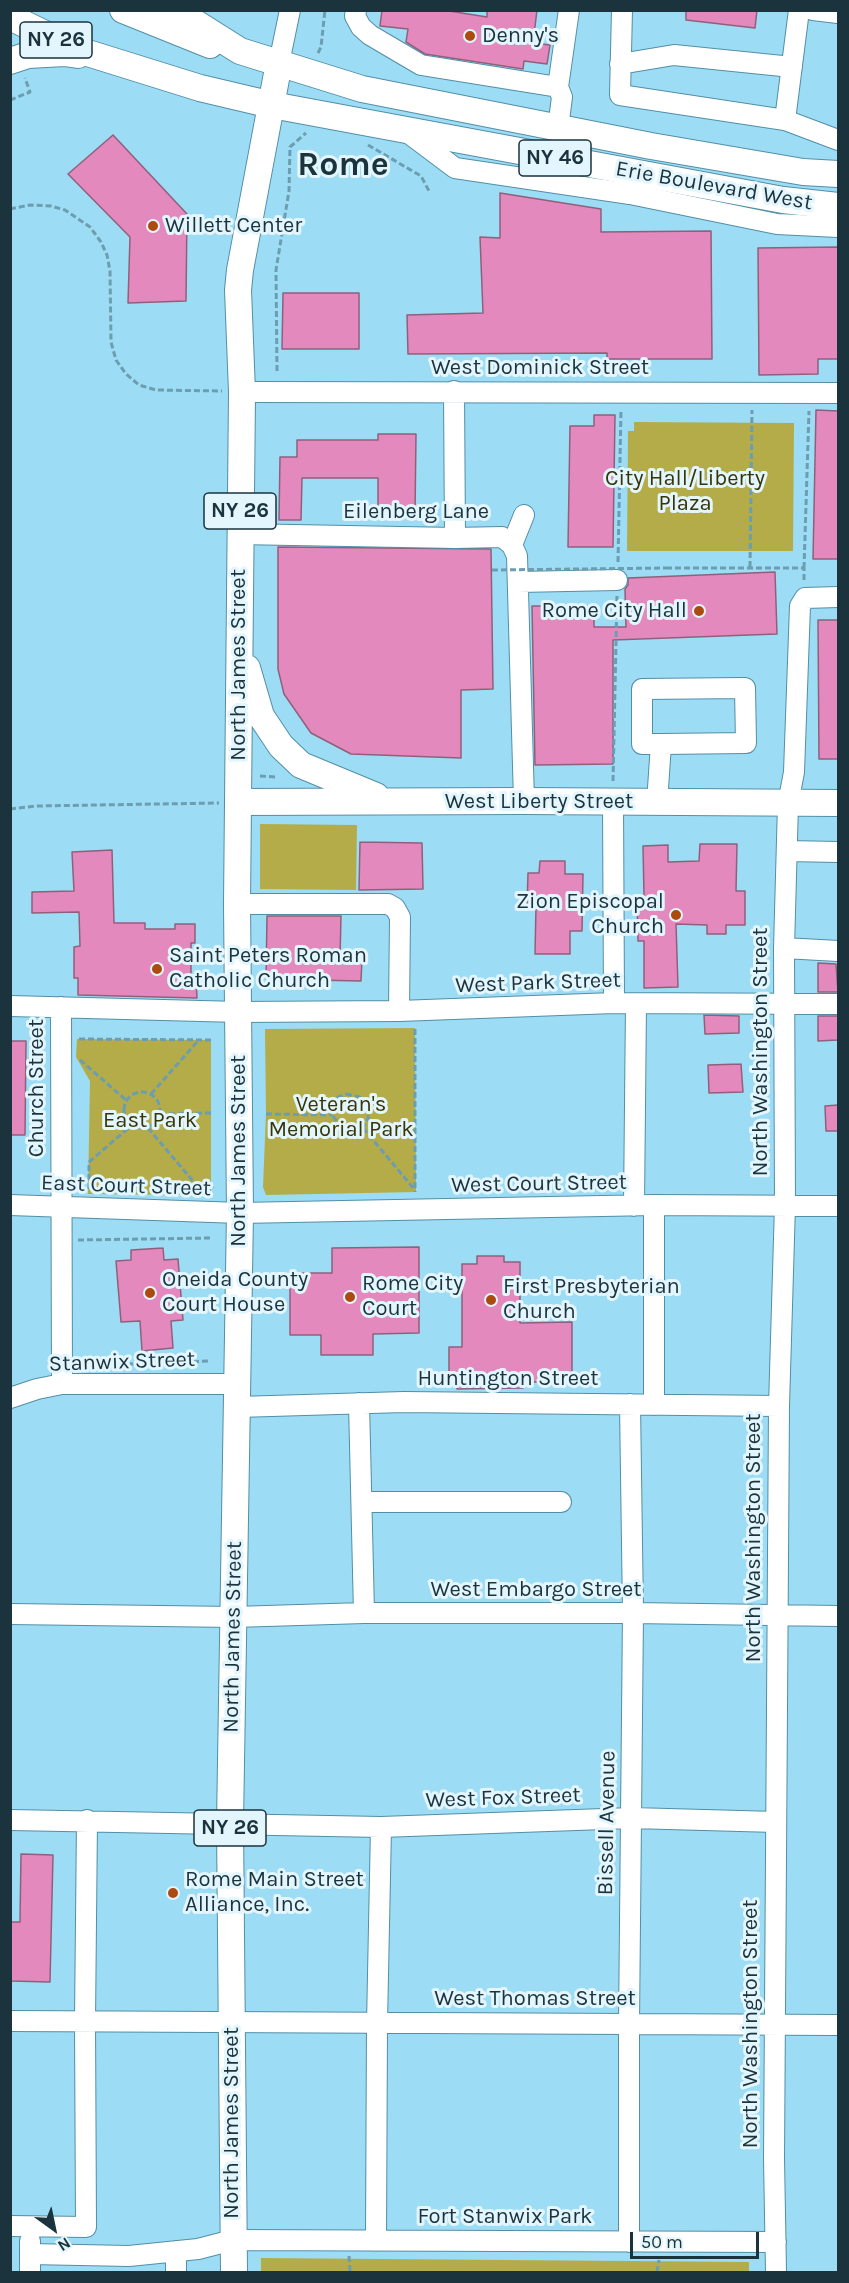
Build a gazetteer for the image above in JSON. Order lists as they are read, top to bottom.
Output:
{
  "streets": {
    "main road": [
      "NY 26",
      "NY 46",
      "Erie Boulevard West",
      "North James Street",
      "West Liberty Street"
    ],
    "street": [
      "West Dominick Street",
      "Eilenberg Lane",
      "West Park Street",
      "North Washington Street",
      "Church Street",
      "West Court Street",
      "East Court Street",
      "Stanwix Street",
      "Huntington Street",
      "West Embargo Street",
      "West Fox Street",
      "Bissell Avenue",
      "West Thomas Street",
      "Fort Stanwix Park"
    ]
  },
  "crossings": [
    ["NY 26", "Erie Boulevard West"],
    ["NY 26", "North James Street"],
    ["Erie Boulevard West", "North James Street"],
    ["West Dominick Street", "North James Street"],
    ["Eilenberg Lane", "North James Street"],
    ["Eilenberg Lane", "West Liberty Street"],
    ["North James Street", "West Liberty Street"],
    ["North James Street", "West Park Street"],
    ["North James Street", "West Court Street"],
    ["North James Street", "East Court Street"],
    ["North James Street", "Stanwix Street"],
    ["North James Street", "Huntington Street"],
    ["North James Street", "West Embargo Street"],
    ["North James Street", "West Fox Street"],
    ["North James Street", "West Thomas Street"],
    ["North James Street", "Fort Stanwix Park"],
    ["West Liberty Street", "North Washington Street"],
    ["West Park Street", "North Washington Street"],
    ["West Park Street", "Church Street"],
    ["North Washington Street", "West Court Street"],
    ["North Washington Street", "Huntington Street"],
    ["North Washington Street", "West Embargo Street"],
    ["North Washington Street", "West Fox Street"],
    ["North Washington Street", "West Thomas Street"],
    ["North Washington Street", "Fort Stanwix Park"],
    ["Church Street", "East Court Street"],
    ["Church Street", "Stanwix Street"],
    ["West Court Street", "East Court Street"],
    ["Stanwix Street", "Huntington Street"],
    ["Huntington Street", "Bissell Avenue"],
    ["West Embargo Street", "Bissell Avenue"],
    ["West Fox Street", "Bissell Avenue"],
    ["Bissell Avenue", "West Thomas Street"],
    ["Bissell Avenue", "Fort Stanwix Park"]
  ],
  "districts": ["Rome"],
  "parks": ["City Hall/Liberty Plaza", "Veteran's Memorial Park", "East Park"],
  "places": [
    "Denny's",
    "Willett Center",
    "Rome City Hall",
    "Zion Episcopal Church",
    "Saint Peters Roman Catholic Church",
    "Oneida County Court House",
    "Rome City Court",
    "First Presbyterian Church",
    "Rome Main Street Alliance, Inc."
  ],
  "scale_bar": "50 m",
  "north": "bottom right"
}
